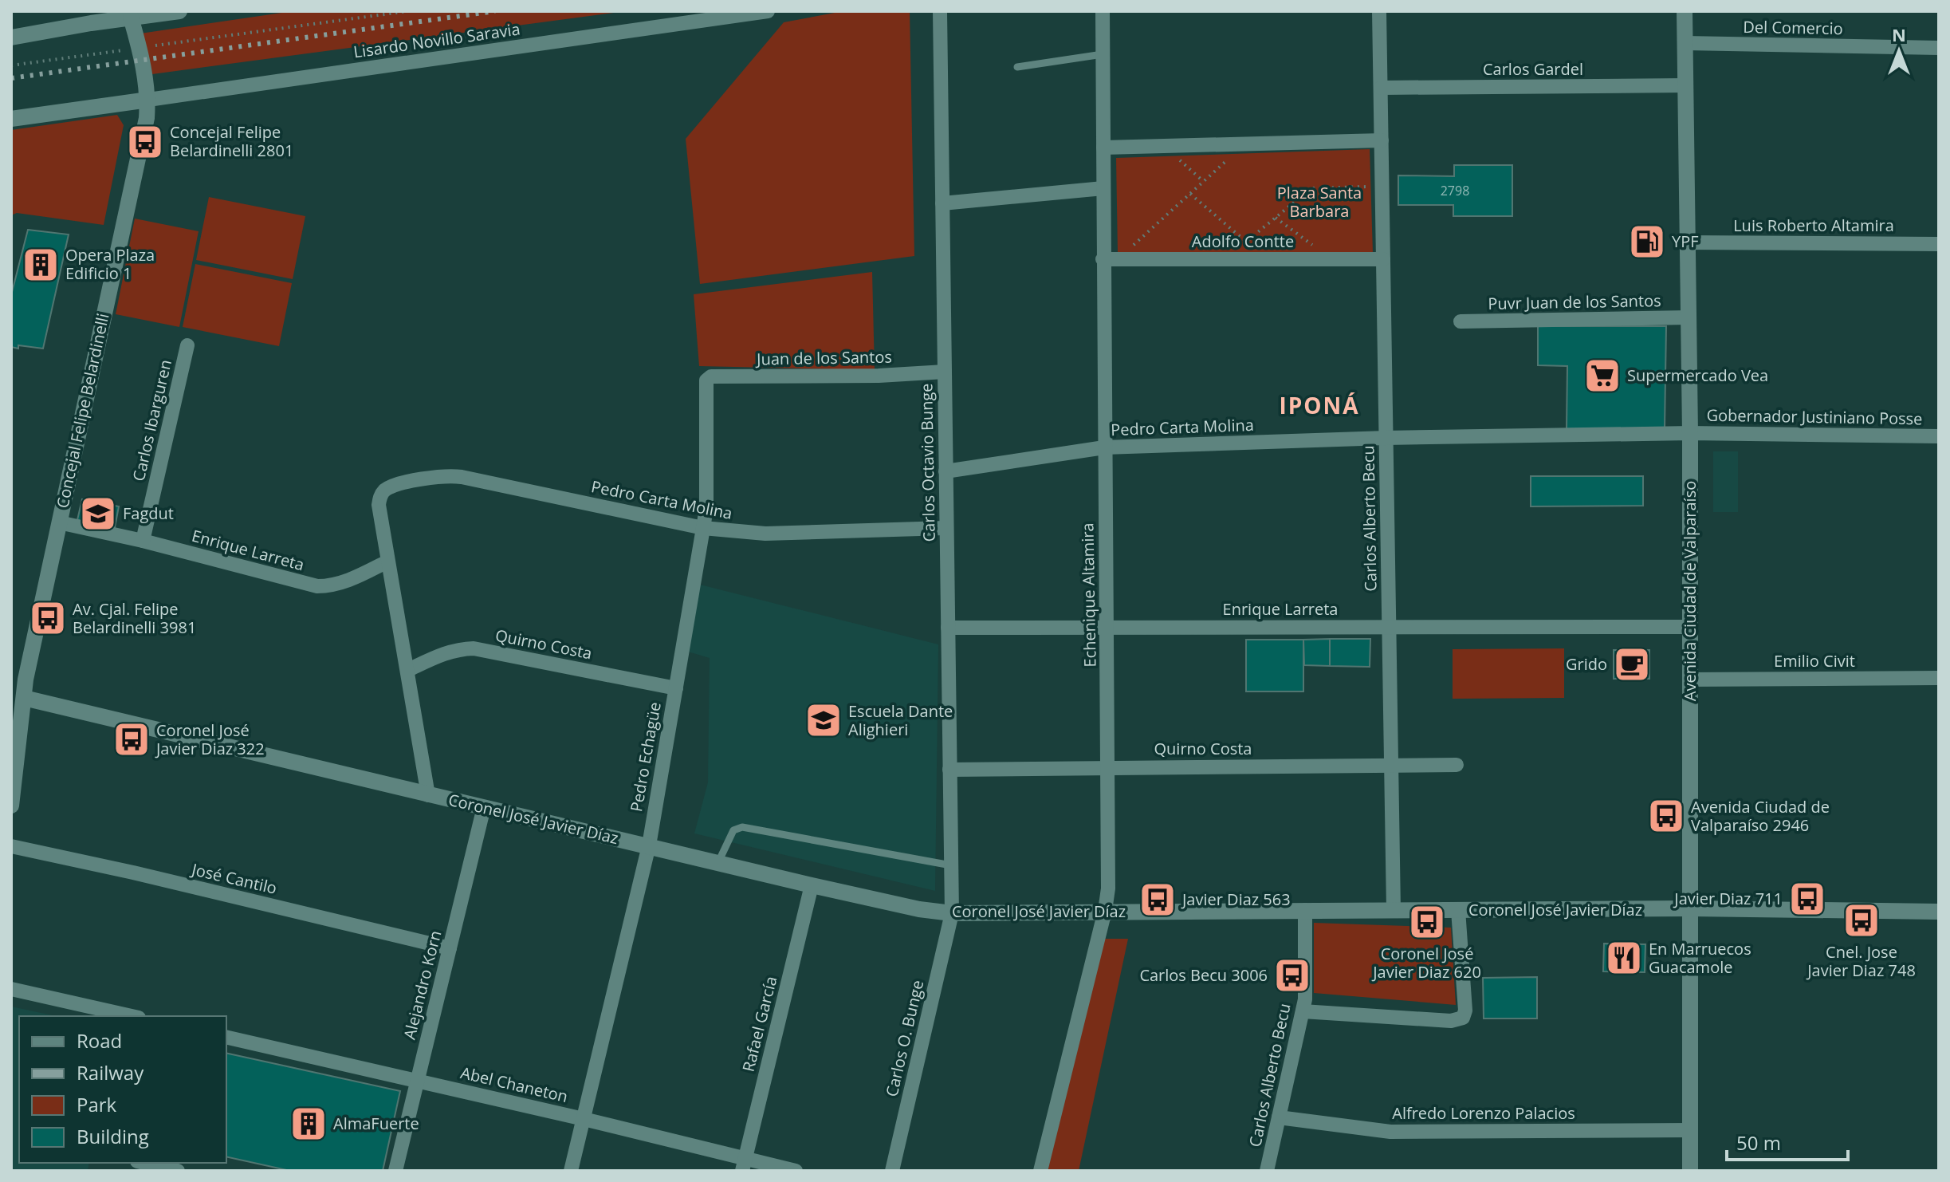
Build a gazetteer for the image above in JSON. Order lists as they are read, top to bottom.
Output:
{
  "streets": {
    "main road": ["Concejal Felipe Belardinelli", "Avenida Ciudad de Valparaíso", "Coronel José Javier Díaz"],
    "street": [
      "Del Comercio",
      "Lisardo Novillo Saravia",
      "Carlos Gardel",
      "Luis Roberto Altamira",
      "Adolfo Contte",
      "Puvr Juan de los Santos",
      "Juan de los Santos",
      "Gobernador Justiniano Posse",
      "Carlos Ibarguren",
      "Pedro Carta Molina",
      "Carlos Octavio Bunge",
      "Carlos Alberto Becu",
      "Enrique Larreta",
      "Echenique Altamira",
      "Quirno Costa",
      "Emilio Civit",
      "Pedro Echagüe",
      "José Cantilo",
      "Alejandro Korn",
      "Rafael García",
      "Carlos O. Bunge",
      "Abel Chaneton",
      "Alfredo Lorenzo Palacios"
    ]
  },
  "crossings": [
    ["Del Comercio", "Avenida Ciudad de Valparaíso"],
    ["Lisardo Novillo Saravia", "Concejal Felipe Belardinelli"],
    ["Carlos Gardel", "Carlos Alberto Becu"],
    ["Carlos Gardel", "Avenida Ciudad de Valparaíso"],
    ["Luis Roberto Altamira", "Avenida Ciudad de Valparaíso"],
    ["Adolfo Contte", "Carlos Alberto Becu"],
    ["Adolfo Contte", "Echenique Altamira"],
    ["Puvr Juan de los Santos", "Avenida Ciudad de Valparaíso"],
    ["Juan de los Santos", "Carlos Octavio Bunge"],
    ["Juan de los Santos", "Pedro Echagüe"],
    ["Concejal Felipe Belardinelli", "Enrique Larreta"],
    ["Concejal Felipe Belardinelli", "Coronel José Javier Díaz"],
    ["Gobernador Justiniano Posse", "Pedro Carta Molina"],
    ["Gobernador Justiniano Posse", "Avenida Ciudad de Valparaíso"],
    ["Carlos Ibarguren", "Enrique Larreta"],
    ["Pedro Carta Molina", "Carlos Octavio Bunge"],
    ["Pedro Carta Molina", "Carlos Alberto Becu"],
    ["Pedro Carta Molina", "Enrique Larreta"],
    ["Pedro Carta Molina", "Avenida Ciudad de Valparaíso"],
    ["Pedro Carta Molina", "Echenique Altamira"],
    ["Pedro Carta Molina", "Pedro Echagüe"],
    ["Carlos Octavio Bunge", "Enrique Larreta"],
    ["Carlos Octavio Bunge", "Quirno Costa"],
    ["Carlos Octavio Bunge", "Coronel José Javier Díaz"],
    ["Carlos Octavio Bunge", "Carlos O. Bunge"],
    ["Carlos Alberto Becu", "Enrique Larreta"],
    ["Carlos Alberto Becu", "Quirno Costa"],
    ["Carlos Alberto Becu", "Coronel José Javier Díaz"],
    ["Carlos Alberto Becu", "Alfredo Lorenzo Palacios"],
    ["Enrique Larreta", "Avenida Ciudad de Valparaíso"],
    ["Enrique Larreta", "Echenique Altamira"],
    ["Avenida Ciudad de Valparaíso", "Emilio Civit"],
    ["Avenida Ciudad de Valparaíso", "Coronel José Javier Díaz"],
    ["Avenida Ciudad de Valparaíso", "Alfredo Lorenzo Palacios"],
    ["Echenique Altamira", "Quirno Costa"],
    ["Echenique Altamira", "Coronel José Javier Díaz"],
    ["Quirno Costa", "Pedro Echagüe"],
    ["Pedro Echagüe", "Coronel José Javier Díaz"],
    ["Pedro Echagüe", "Abel Chaneton"],
    ["Coronel José Javier Díaz", "Alejandro Korn"],
    ["Coronel José Javier Díaz", "Rafael García"],
    ["Coronel José Javier Díaz", "Carlos O. Bunge"],
    ["José Cantilo", "Alejandro Korn"],
    ["Alejandro Korn", "Abel Chaneton"],
    ["Rafael García", "Abel Chaneton"]
  ],
  "districts": ["IPONÁ"],
  "parks": ["Plaza Santa Barbara"],
  "places": {
    "bus stop": [
      "Concejal Felipe Belardinelli 2801",
      "Av. Cjal. Felipe Belardinelli 3981",
      "Coronel José Javier Diaz 322",
      "Avenida Ciudad de Valparaíso 2946",
      "Javier Diaz 711",
      "Javier Diaz 563",
      "Cnel. Jose Javier Diaz 748",
      "Coronel José Javier Diaz 620",
      "Carlos Becu 3006"
    ],
    "fuel station": ["YPF"],
    "building": ["Opera Plaza Edificio 1", "AlmaFuerte"],
    "supermarket": ["Supermercado Vea"],
    "school or university": ["Fagdut", "Escuela Dante Alighieri"],
    "cafe": ["Grido"],
    "restaurant": ["En Marruecos Guacamole"]
  },
  "house_numbers": ["2798"],
  "legend": [
    "Road",
    "Railway",
    "Park",
    "Building"
  ],
  "scale_bar": "50 m",
  "north": "top"
}
